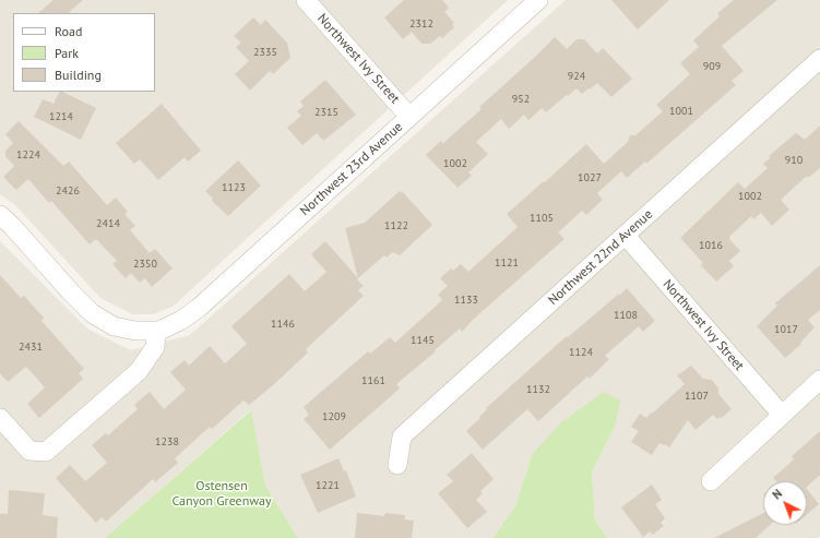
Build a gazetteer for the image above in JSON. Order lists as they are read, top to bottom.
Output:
{
  "streets": {
    "street": ["Northwest Ivy Street", "Northwest 23rd Avenue", "Northwest 22nd Avenue"]
  },
  "crossings": [
    ["Northwest Ivy Street", "Northwest 23rd Avenue"],
    ["Northwest Ivy Street", "Northwest 22nd Avenue"]
  ],
  "parks": ["Ostensen Canyon Greenway"],
  "house_numbers": [
    "2312",
    "2335",
    "909",
    "924",
    "952",
    "1001",
    "2315",
    "1214",
    "1224",
    "910",
    "1002",
    "1027",
    "1123",
    "2426",
    "1002",
    "1105",
    "2414",
    "1122",
    "1016",
    "1121",
    "2350",
    "1133",
    "1108",
    "1146",
    "1017",
    "1145",
    "2431",
    "1124",
    "1161",
    "1132",
    "1107",
    "1209",
    "1238",
    "1221"
  ],
  "legend": ["Road", "Park", "Building"],
  "north": "top left"
}
